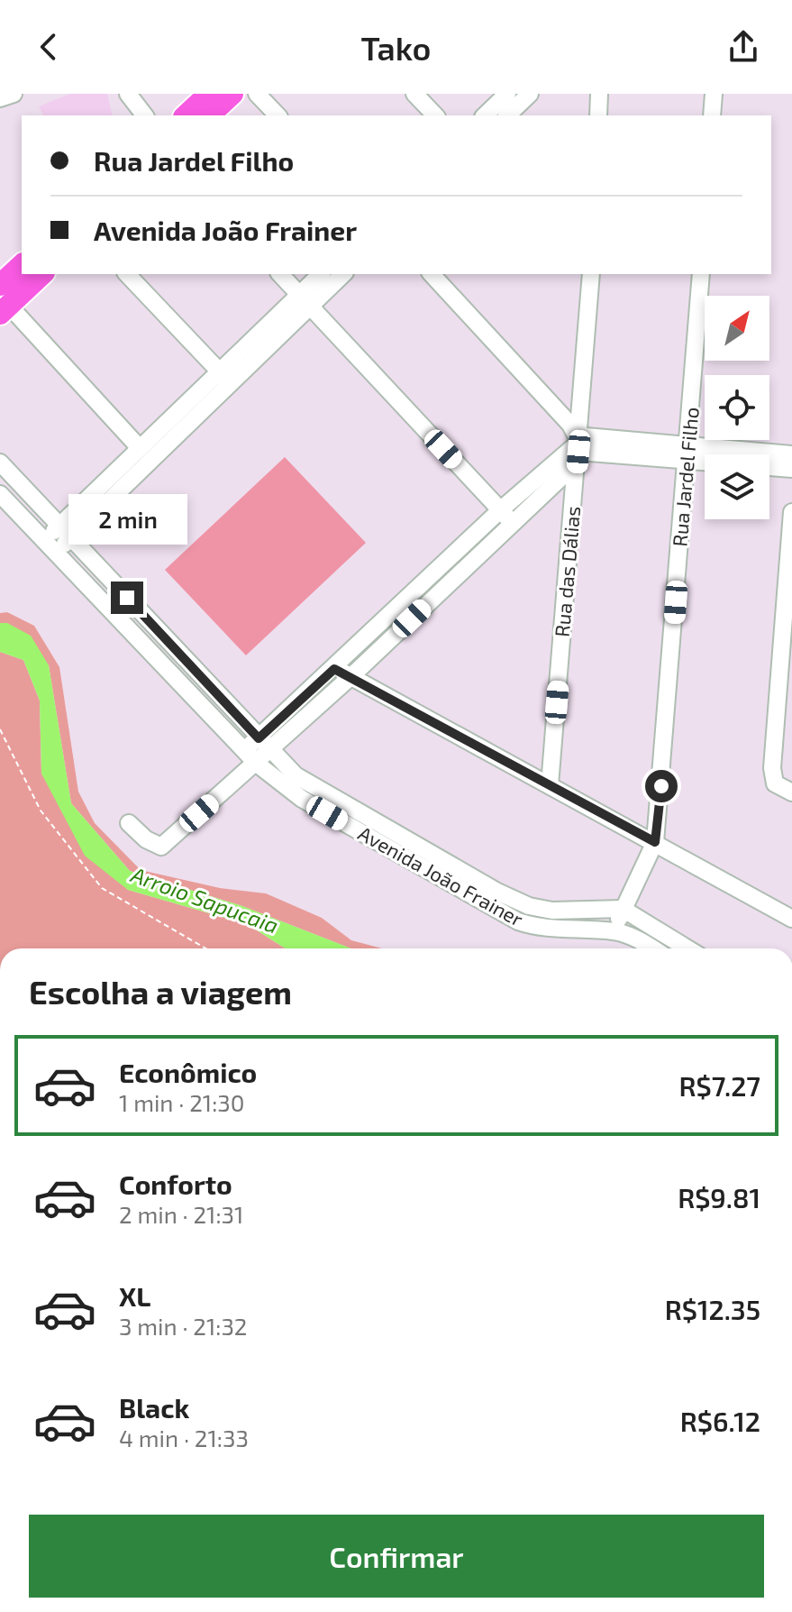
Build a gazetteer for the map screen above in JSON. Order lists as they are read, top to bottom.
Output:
{
  "streets": {
    "street": ["Rua Jardel Filho", "Rua das Dálias", "Avenida João Frainer"]
  },
  "crossings": [
    ["Rua Jardel Filho", "Avenida João Frainer"]
  ],
  "water": ["Arroio Sapucaia"],
  "north": "top right",
  "page": {
    "header": "Tako",
    "banner": ["Rua Jardel Filho", "Avenida João Frainer"],
    "bubble": "2 min",
    "heading": "Escolha a viagem",
    "list": [
      {
        "name": "Econômico",
        "note": "1 min · 21:30",
        "value": "R$7.27"
      },
      {
        "name": "Conforto",
        "note": "2 min · 21:31",
        "value": "R$9.81"
      },
      {
        "name": "XL",
        "note": "3 min · 21:32",
        "value": "R$12.35"
      },
      {
        "name": "Black",
        "note": "4 min · 21:33",
        "value": "R$6.12"
      }
    ],
    "buttons": "Confirmar"
  }
}
